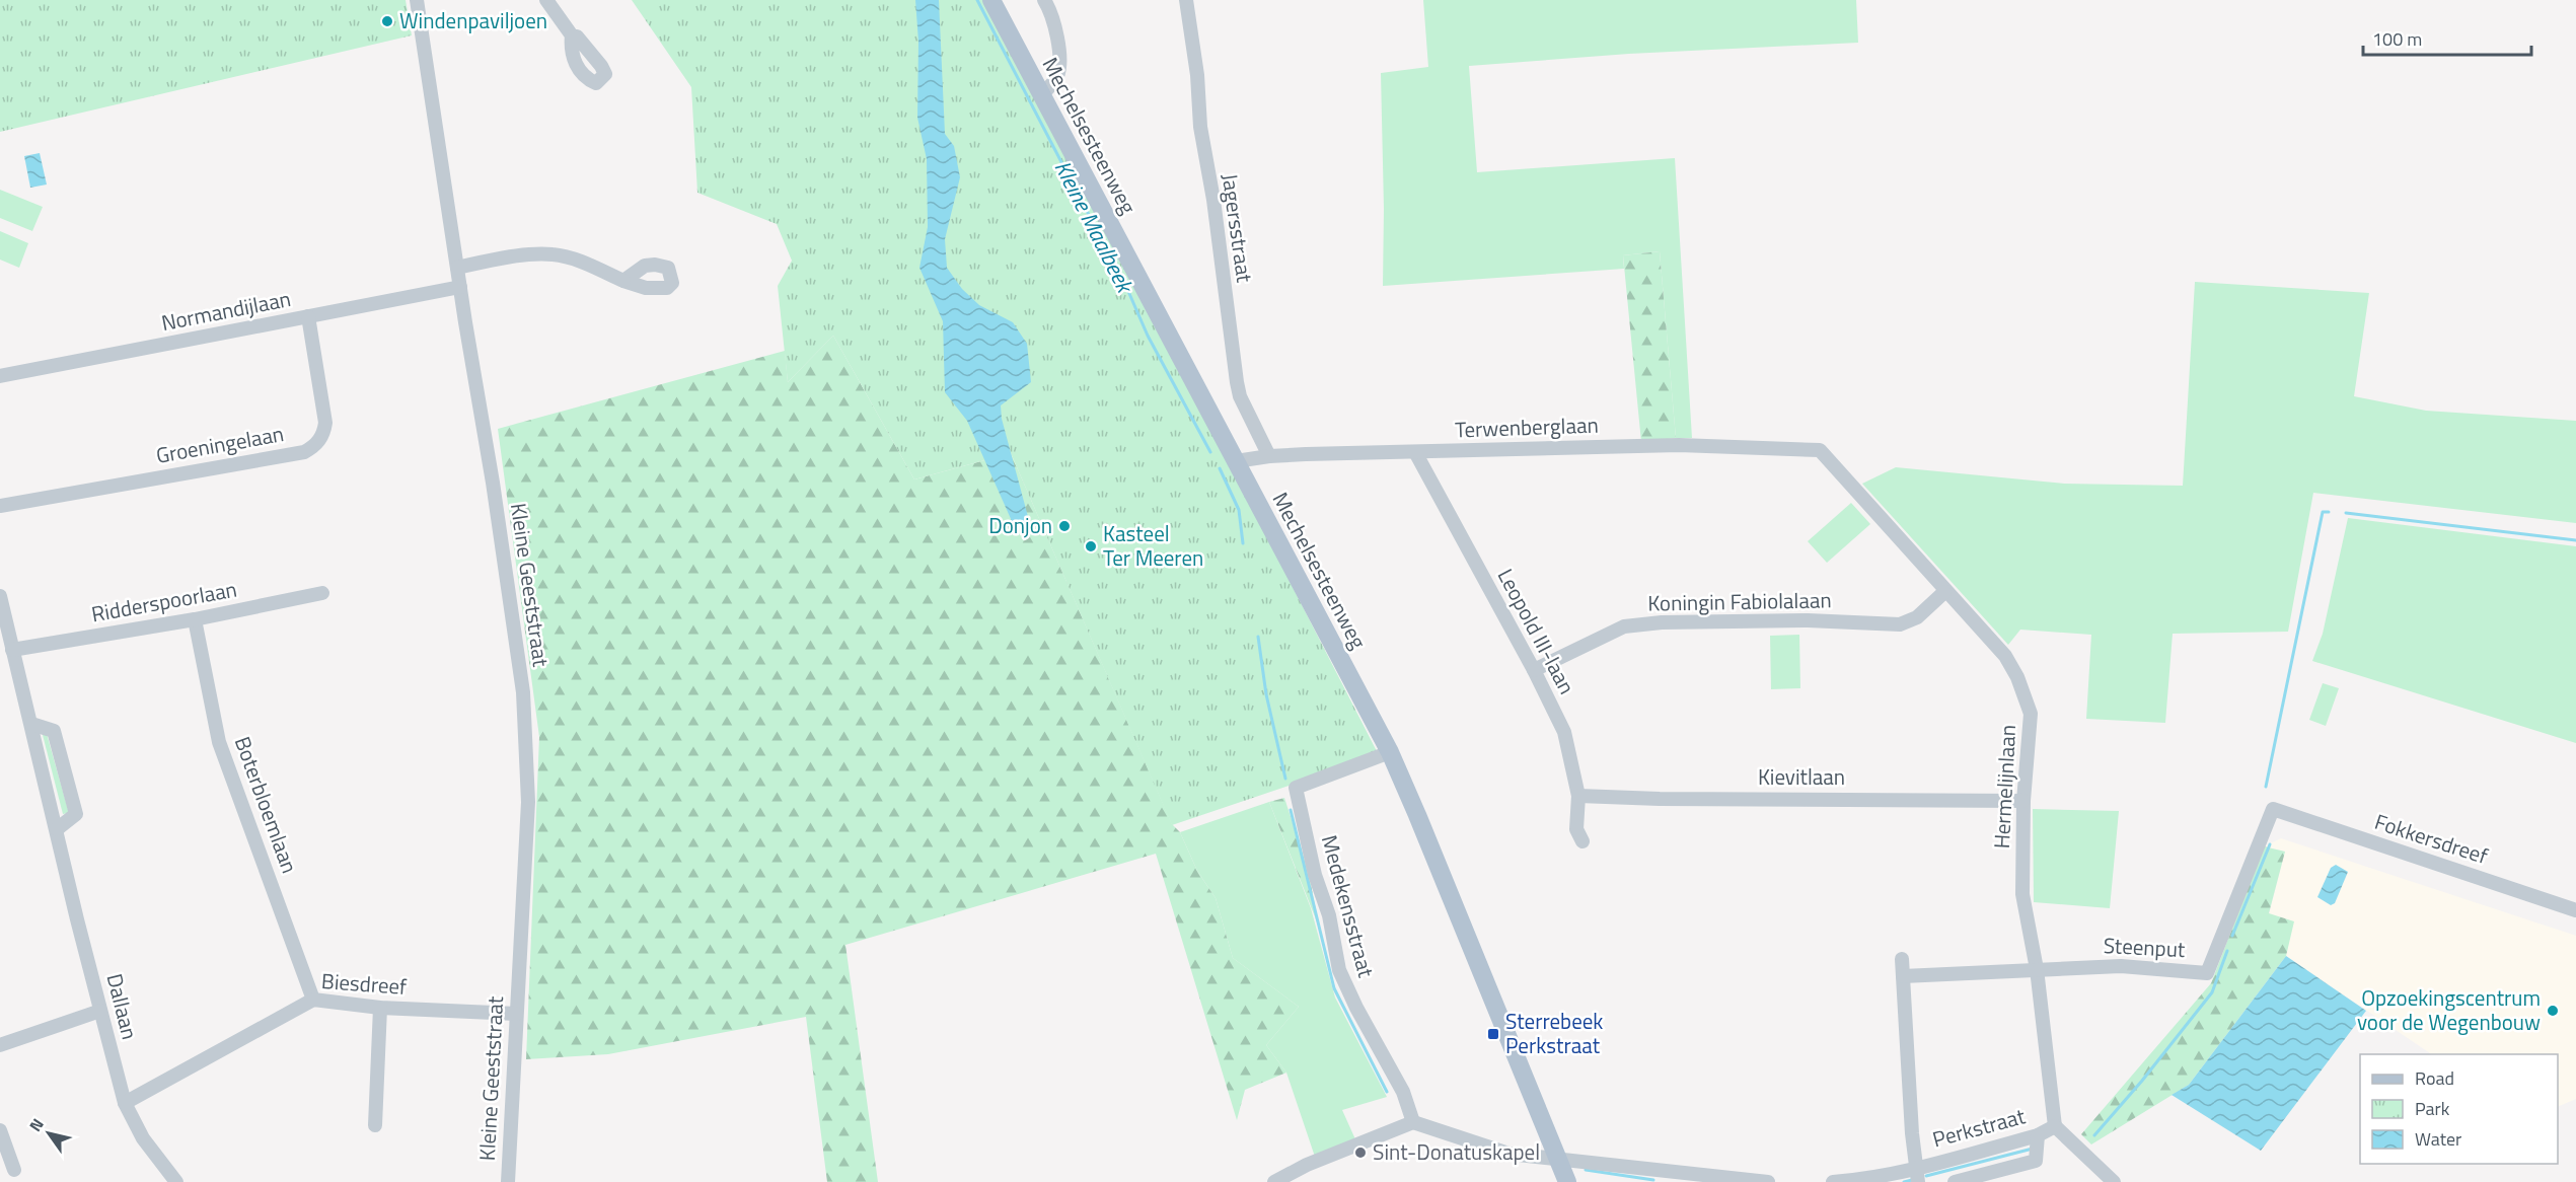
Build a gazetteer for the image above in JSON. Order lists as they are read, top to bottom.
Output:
{
  "streets": {
    "main road": ["Mechelsesteenweg"],
    "street": [
      "Jagersstraat",
      "Normandijlaan",
      "Terwenberglaan",
      "Groeningelaan",
      "Kleine Geeststraat",
      "Ridderspoorlaan",
      "Koningin Fabiolalaan",
      "Leopold III-laan",
      "Kievitlaan",
      "Hermelijnlaan",
      "Boterbloemlaan",
      "Fokkersdreef",
      "Medekensstraat",
      "Steenput",
      "Biesdreef",
      "Dallaan",
      "Perkstraat"
    ]
  },
  "crossings": [
    ["Mechelsesteenweg", "Terwenberglaan"],
    ["Mechelsesteenweg", "Medekensstraat"],
    ["Jagersstraat", "Terwenberglaan"],
    ["Normandijlaan", "Groeningelaan"],
    ["Normandijlaan", "Kleine Geeststraat"],
    ["Terwenberglaan", "Leopold III-laan"],
    ["Terwenberglaan", "Hermelijnlaan"],
    ["Kleine Geeststraat", "Biesdreef"],
    ["Ridderspoorlaan", "Boterbloemlaan"],
    ["Ridderspoorlaan", "Dallaan"],
    ["Koningin Fabiolalaan", "Leopold III-laan"],
    ["Koningin Fabiolalaan", "Hermelijnlaan"],
    ["Leopold III-laan", "Kievitlaan"],
    ["Kievitlaan", "Hermelijnlaan"],
    ["Hermelijnlaan", "Steenput"],
    ["Hermelijnlaan", "Perkstraat"],
    ["Boterbloemlaan", "Biesdreef"],
    ["Fokkersdreef", "Steenput"],
    ["Biesdreef", "Dallaan"]
  ],
  "water": ["Kleine Maalbeek"],
  "places": {
    "other": [
      "Windenpaviljoen",
      "Donjon",
      "Kasteel Ter Meeren",
      "Opzoekingscentrum voor de Wegenbouw",
      "Sint-Donatuskapel"
    ],
    "transit": ["Sterrebeek Perkstraat"]
  },
  "legend": ["Road", "Park", "Water"],
  "scale_bar": "100 m",
  "north": "top left"
}
